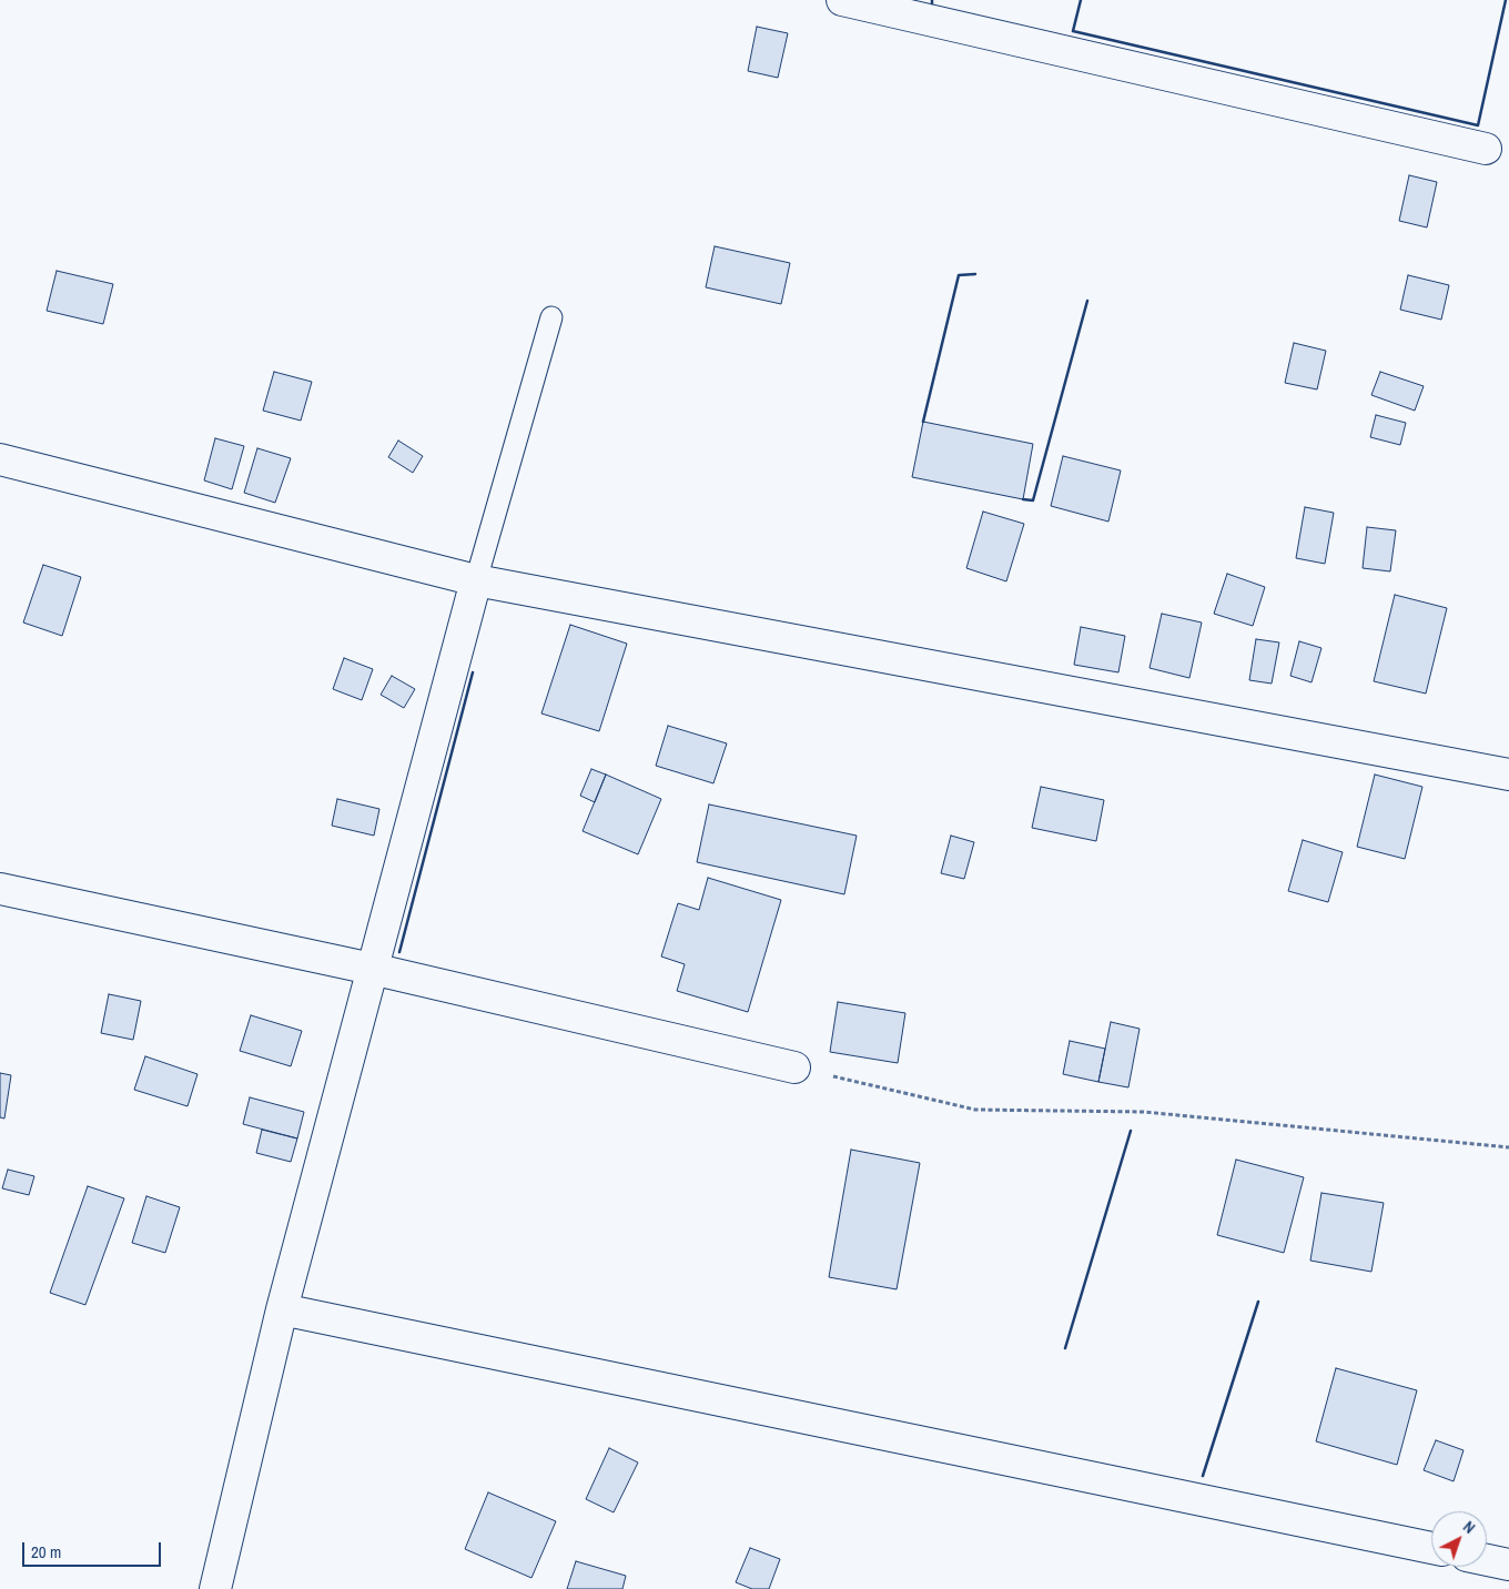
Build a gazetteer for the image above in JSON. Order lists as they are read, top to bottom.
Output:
{
  "scale_bar": "20 m",
  "north": "top right"
}
